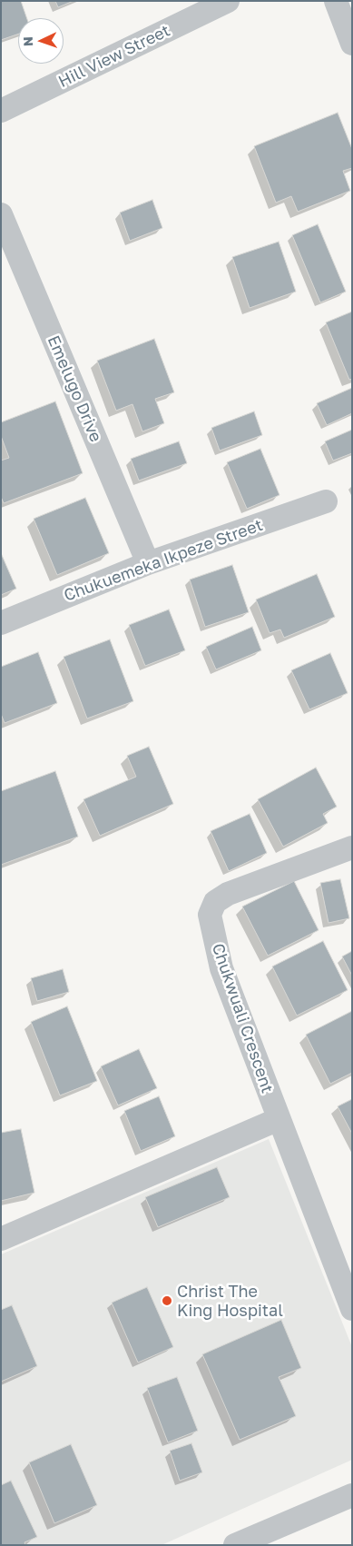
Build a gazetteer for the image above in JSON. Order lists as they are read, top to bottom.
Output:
{
  "streets": {
    "street": [
      "Hill View Street",
      "Emelugo Drive",
      "Chukuemeka Ikpeze Street",
      "Chukwuali Crescent"
    ]
  },
  "crossings": [
    ["Emelugo Drive", "Chukuemeka Ikpeze Street"]
  ],
  "places": ["Christ The King Hospital"],
  "north": "left"
}
